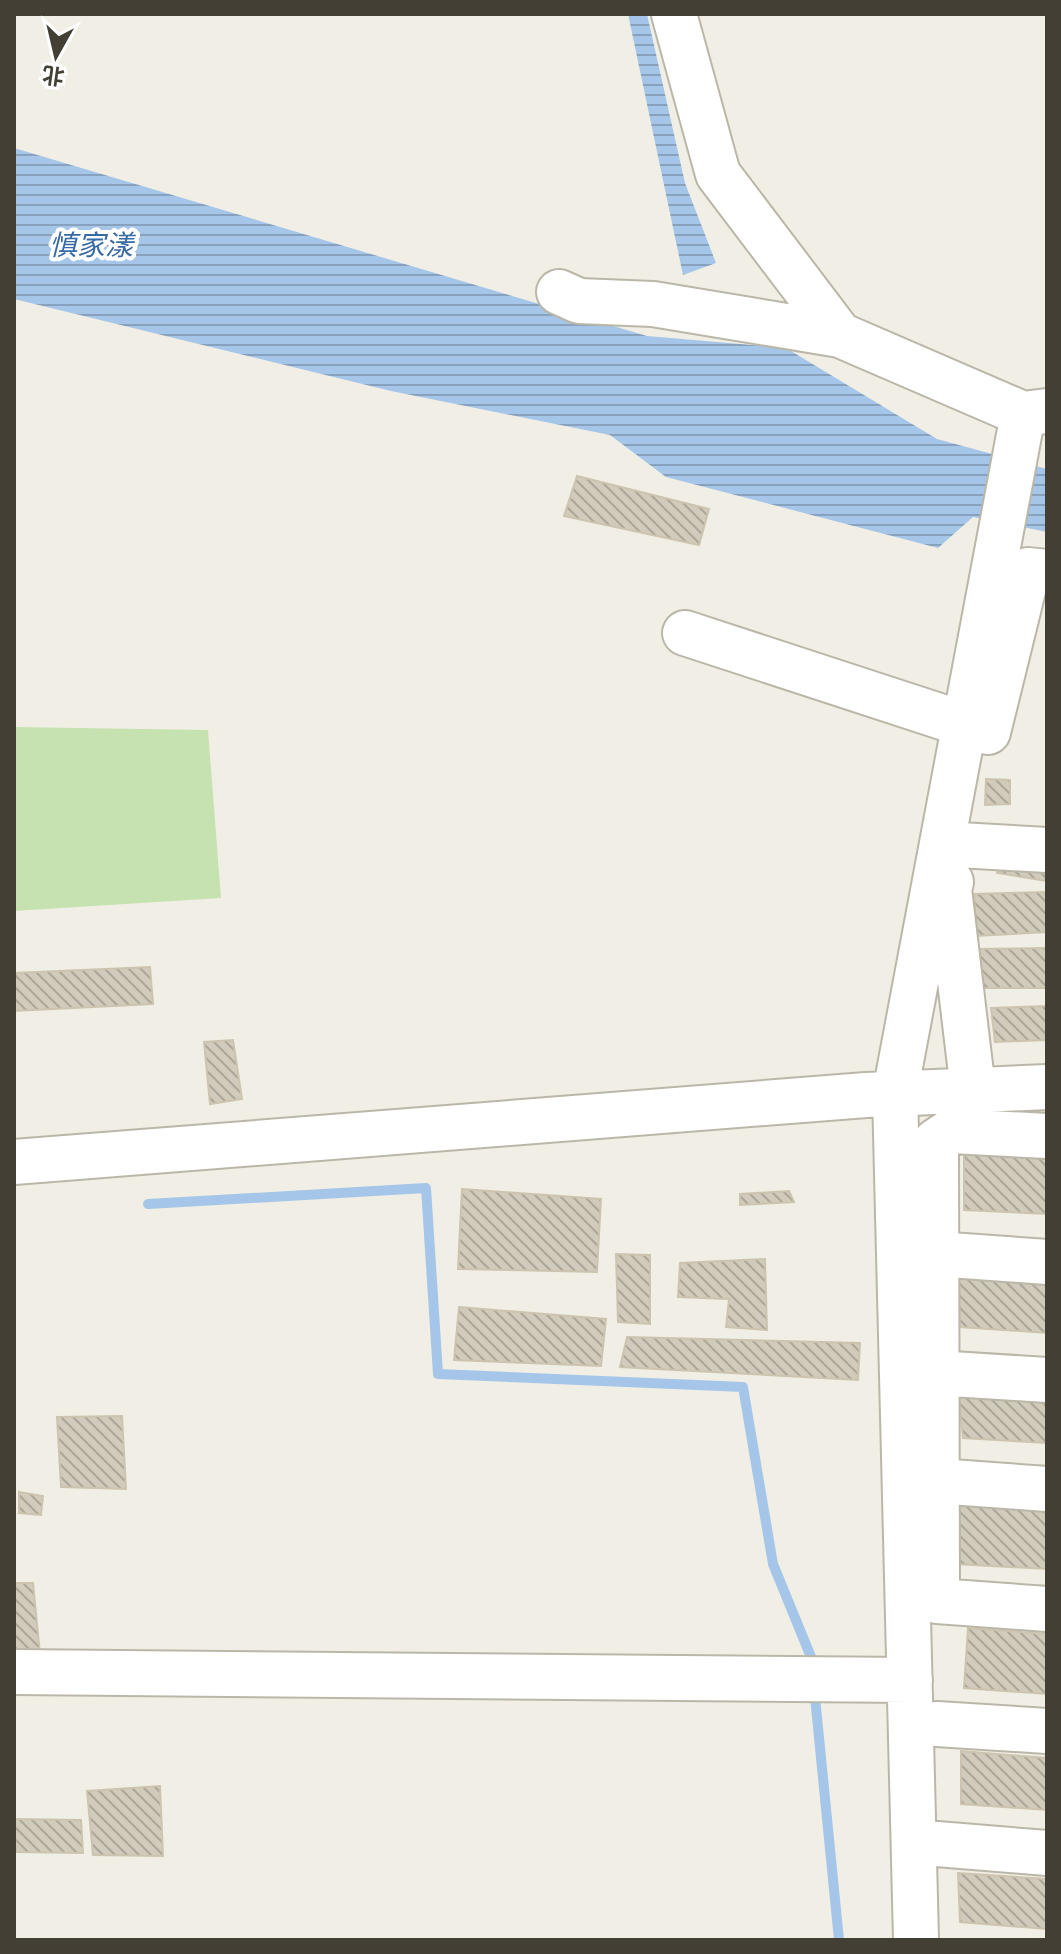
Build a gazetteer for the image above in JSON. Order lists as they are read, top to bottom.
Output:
{
  "water": ["慎家漾"],
  "north": "bottom"
}
